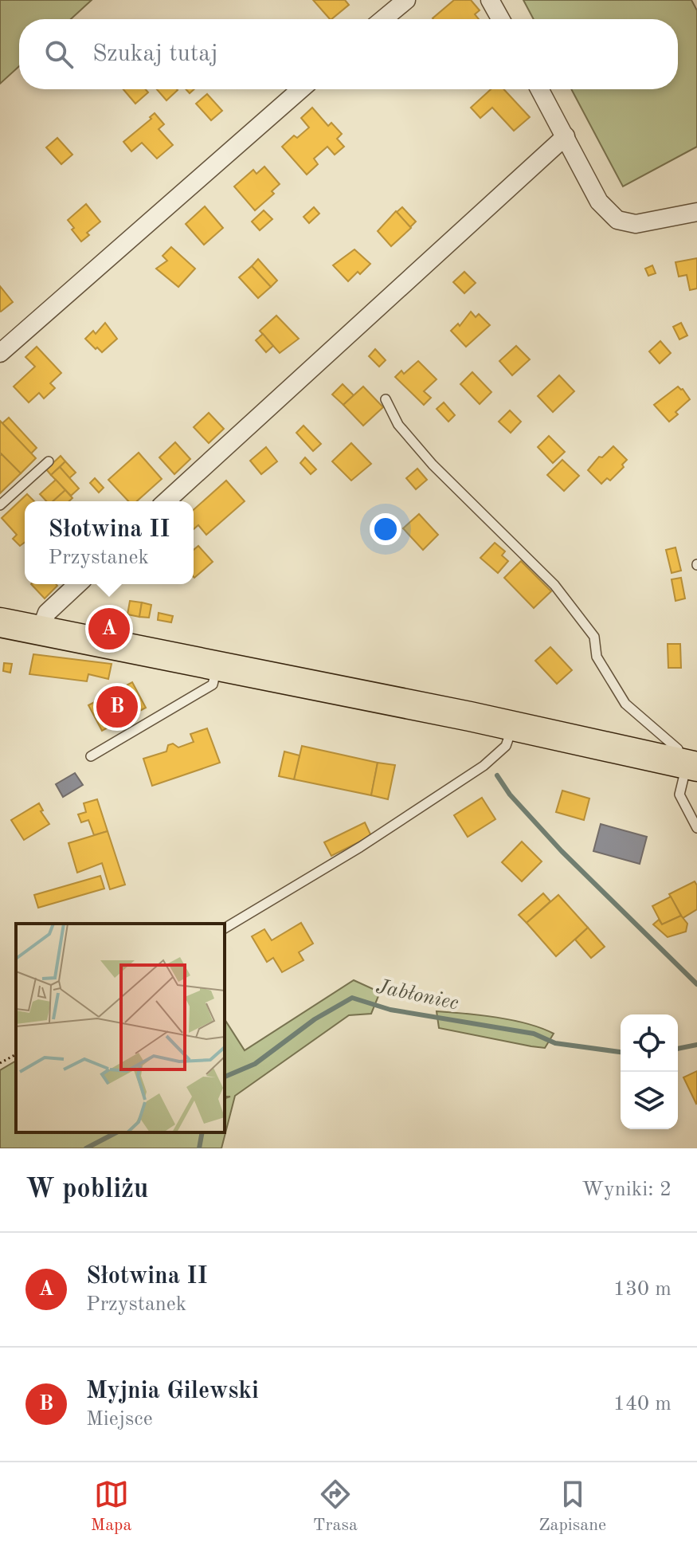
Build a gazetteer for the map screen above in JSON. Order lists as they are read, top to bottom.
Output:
{
  "water": ["Jabłoniec"],
  "page": {
    "search": "Szukaj tutaj",
    "popup": ["Słotwina II", "Przystanek"],
    "pins": ["A", "B"],
    "heading": ["W pobliżu", "Wyniki: 2"],
    "list": [
      {
        "mark": "A",
        "name": "Słotwina II",
        "note": "Przystanek",
        "value": "130 m"
      },
      {
        "mark": "B",
        "name": "Myjnia Gilewski",
        "note": "Miejsce",
        "value": "140 m"
      }
    ],
    "nav": ["Mapa", "Trasa", "Zapisane"]
  }
}
